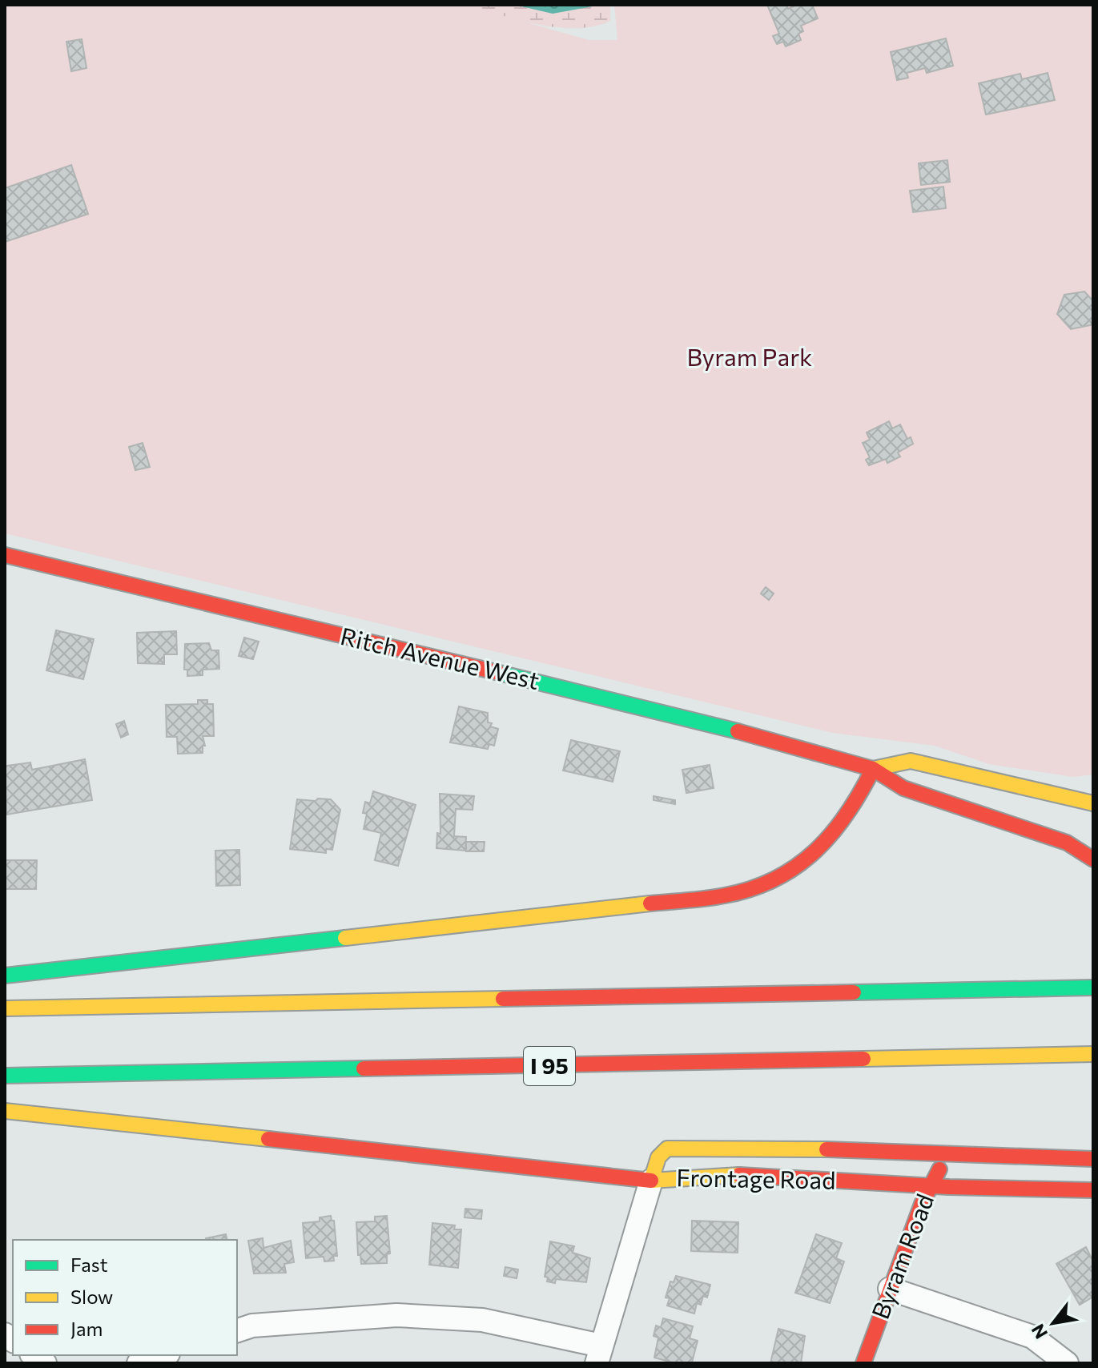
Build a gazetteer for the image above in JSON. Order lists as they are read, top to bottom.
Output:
{
  "streets": {
    "main road": [
      "Ritch Avenue West",
      "I 95",
      "Frontage Road",
      "Byram Road"
    ]
  },
  "crossings": [
    ["Frontage Road", "Byram Road"]
  ],
  "parks": ["Byram Park"],
  "legend": ["Fast", "Slow", "Jam"],
  "north": "bottom left"
}
